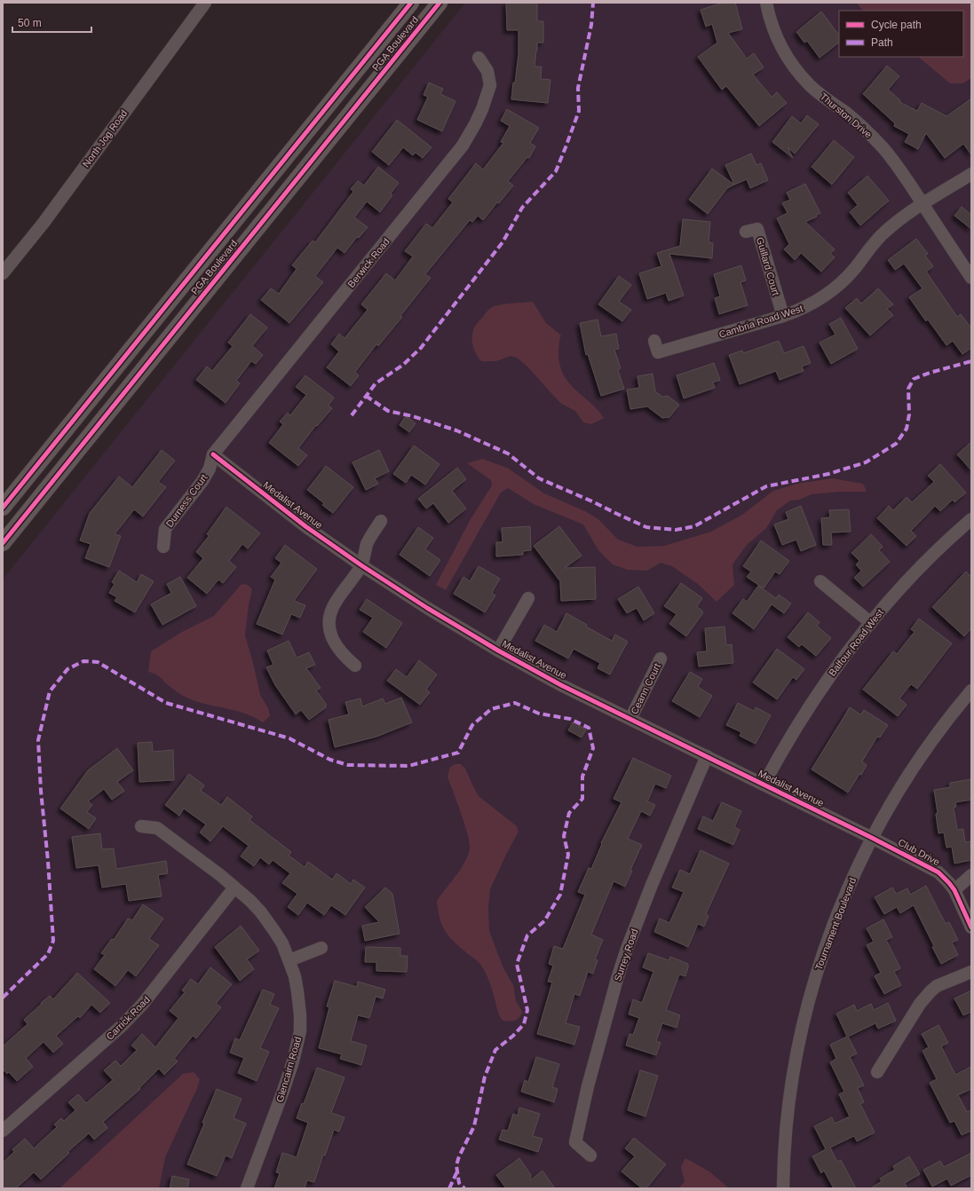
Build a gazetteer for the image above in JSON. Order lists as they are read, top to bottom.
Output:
{
  "streets": {
    "main road": ["PGA Boulevard"],
    "street": [
      "Thurston Drive",
      "North Jog Road",
      "Berwick Road",
      "Guillard Court",
      "Cambria Road West",
      "Durness Court",
      "Medalist Avenue",
      "Balfour Road West",
      "Ceann Court",
      "Club Drive",
      "Tournament Boulevard",
      "Surrey Road",
      "Carrick Road",
      "Glencairn Road"
    ]
  },
  "crossings": [
    ["Thurston Drive", "Cambria Road West"],
    ["Berwick Road", "Durness Court"],
    ["Berwick Road", "Medalist Avenue"],
    ["Guillard Court", "Cambria Road West"],
    ["Durness Court", "Medalist Avenue"],
    ["Medalist Avenue", "Balfour Road West"],
    ["Medalist Avenue", "Ceann Court"],
    ["Medalist Avenue", "Club Drive"],
    ["Medalist Avenue", "Tournament Boulevard"],
    ["Medalist Avenue", "Surrey Road"],
    ["Club Drive", "Tournament Boulevard"],
    ["Carrick Road", "Glencairn Road"]
  ],
  "legend": ["Cycle path", "Path"],
  "scale_bar": "50 m"
}
